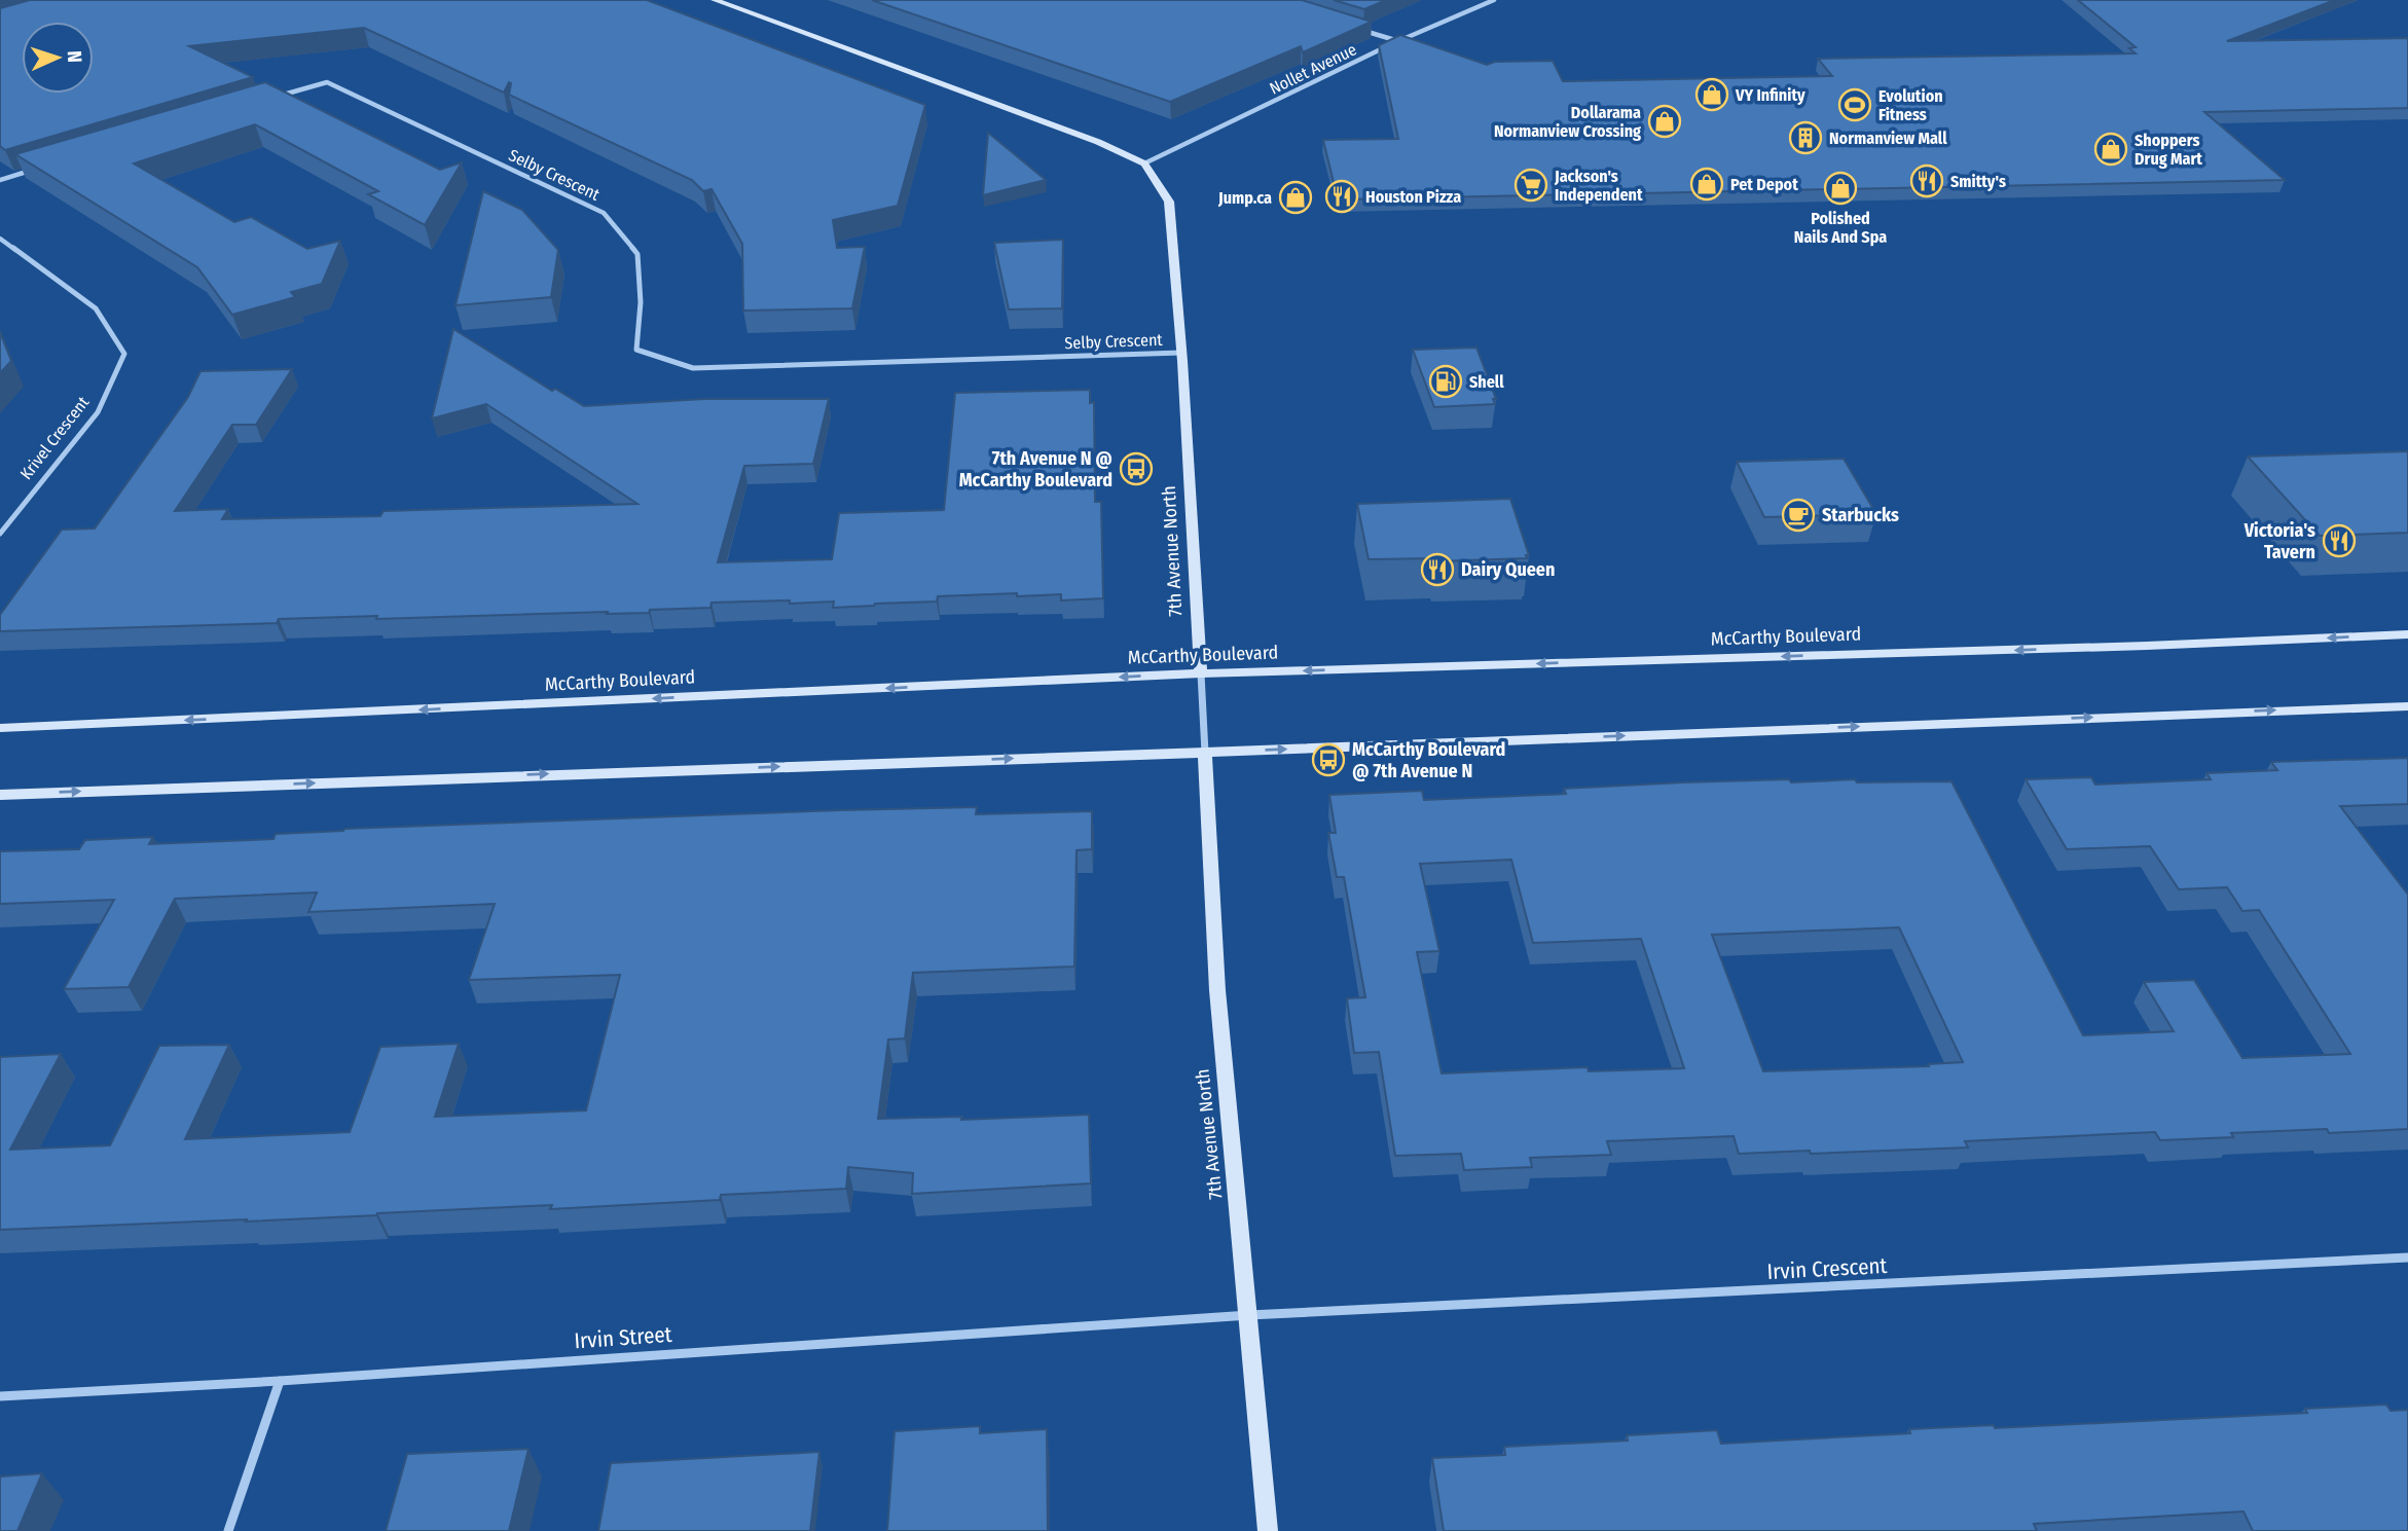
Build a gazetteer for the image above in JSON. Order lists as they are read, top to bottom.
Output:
{
  "streets": {
    "main road": ["7th Avenue North", "McCarthy Boulevard"],
    "street": [
      "Nollet Avenue",
      "Selby Crescent",
      "Krivel Crescent",
      "Irvin Crescent",
      "Irvin Street"
    ]
  },
  "crossings": [
    ["Nollet Avenue", "7th Avenue North"],
    ["Selby Crescent", "7th Avenue North"],
    ["7th Avenue North", "McCarthy Boulevard"],
    ["7th Avenue North", "Irvin Crescent"],
    ["7th Avenue North", "Irvin Street"],
    ["Irvin Crescent", "Irvin Street"]
  ],
  "places": {
    "shop": [
      "VY Infinity",
      "Dollarama Normanview Crossing",
      "Shoppers Drug Mart",
      "Pet Depot",
      "Polished Nails And Spa",
      "Jump.ca"
    ],
    "sports": ["Evolution Fitness"],
    "building": ["Normanview Mall"],
    "restaurant": [
      "Smitty's",
      "Houston Pizza",
      "Victoria's Tavern",
      "Dairy Queen"
    ],
    "supermarket": ["Jackson's Independent"],
    "fuel station": ["Shell"],
    "bus stop": ["7th Avenue N @ McCarthy Boulevard", "McCarthy Boulevard @ 7th Avenue N"],
    "cafe": ["Starbucks"]
  },
  "north": "right"
}
